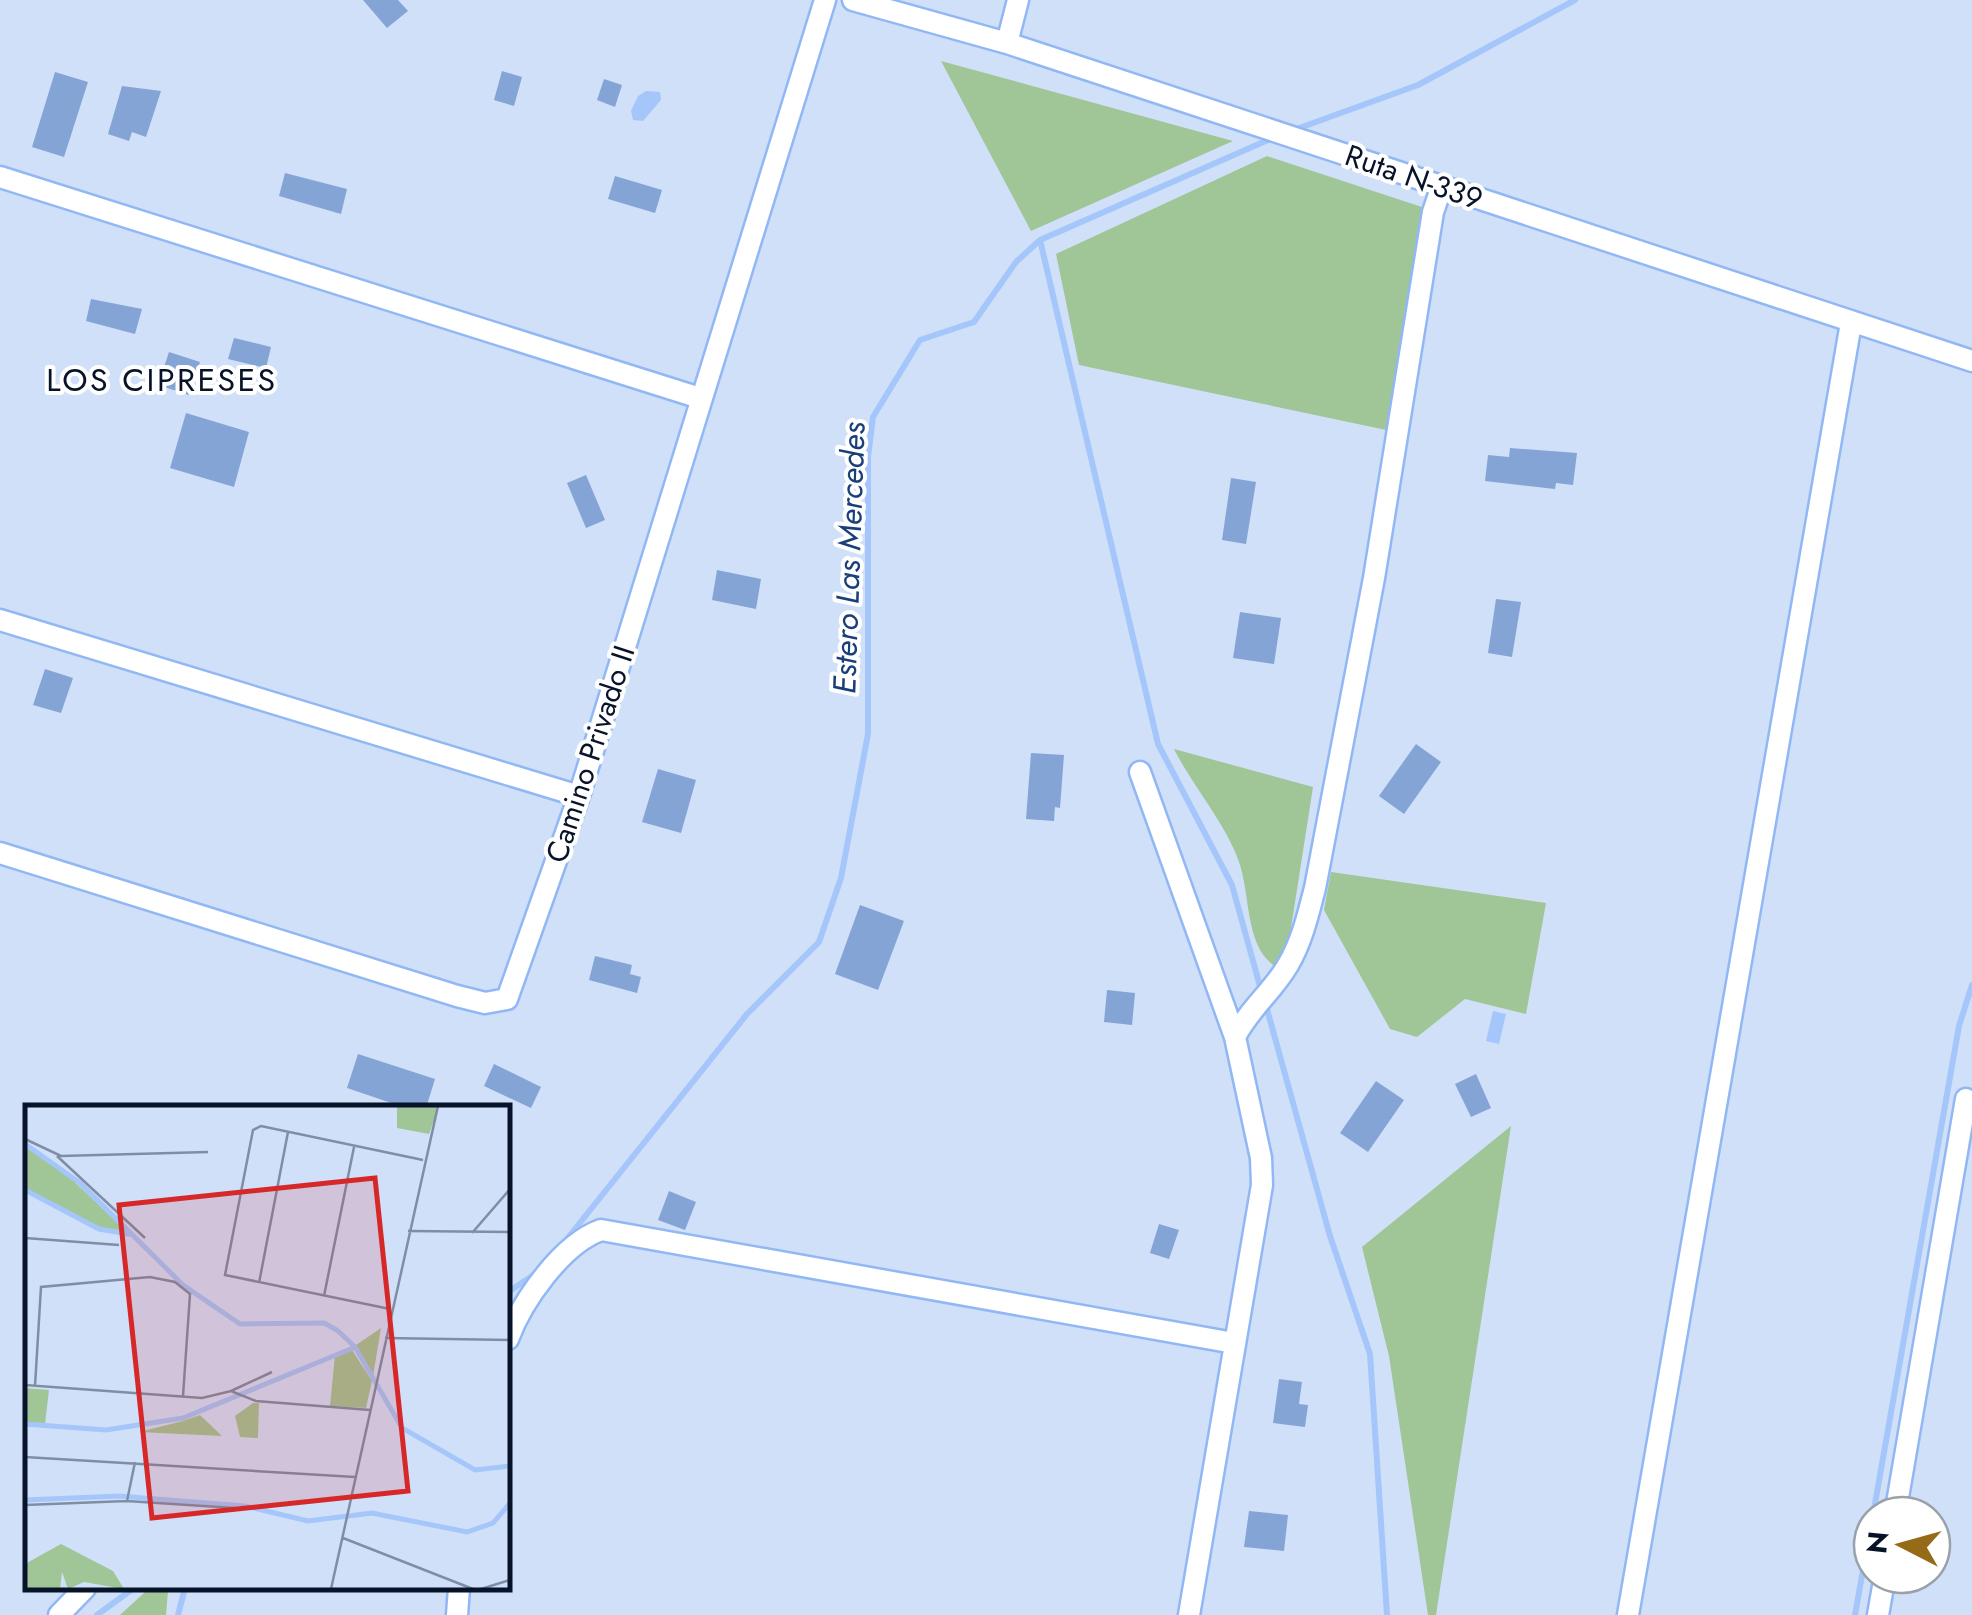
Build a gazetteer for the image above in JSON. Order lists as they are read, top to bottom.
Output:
{
  "streets": {
    "street": ["Ruta N-339", "Camino Privado II"]
  },
  "districts": ["LOS CIPRESES"],
  "water": ["Estero Las Mercedes"],
  "north": "left"
}
